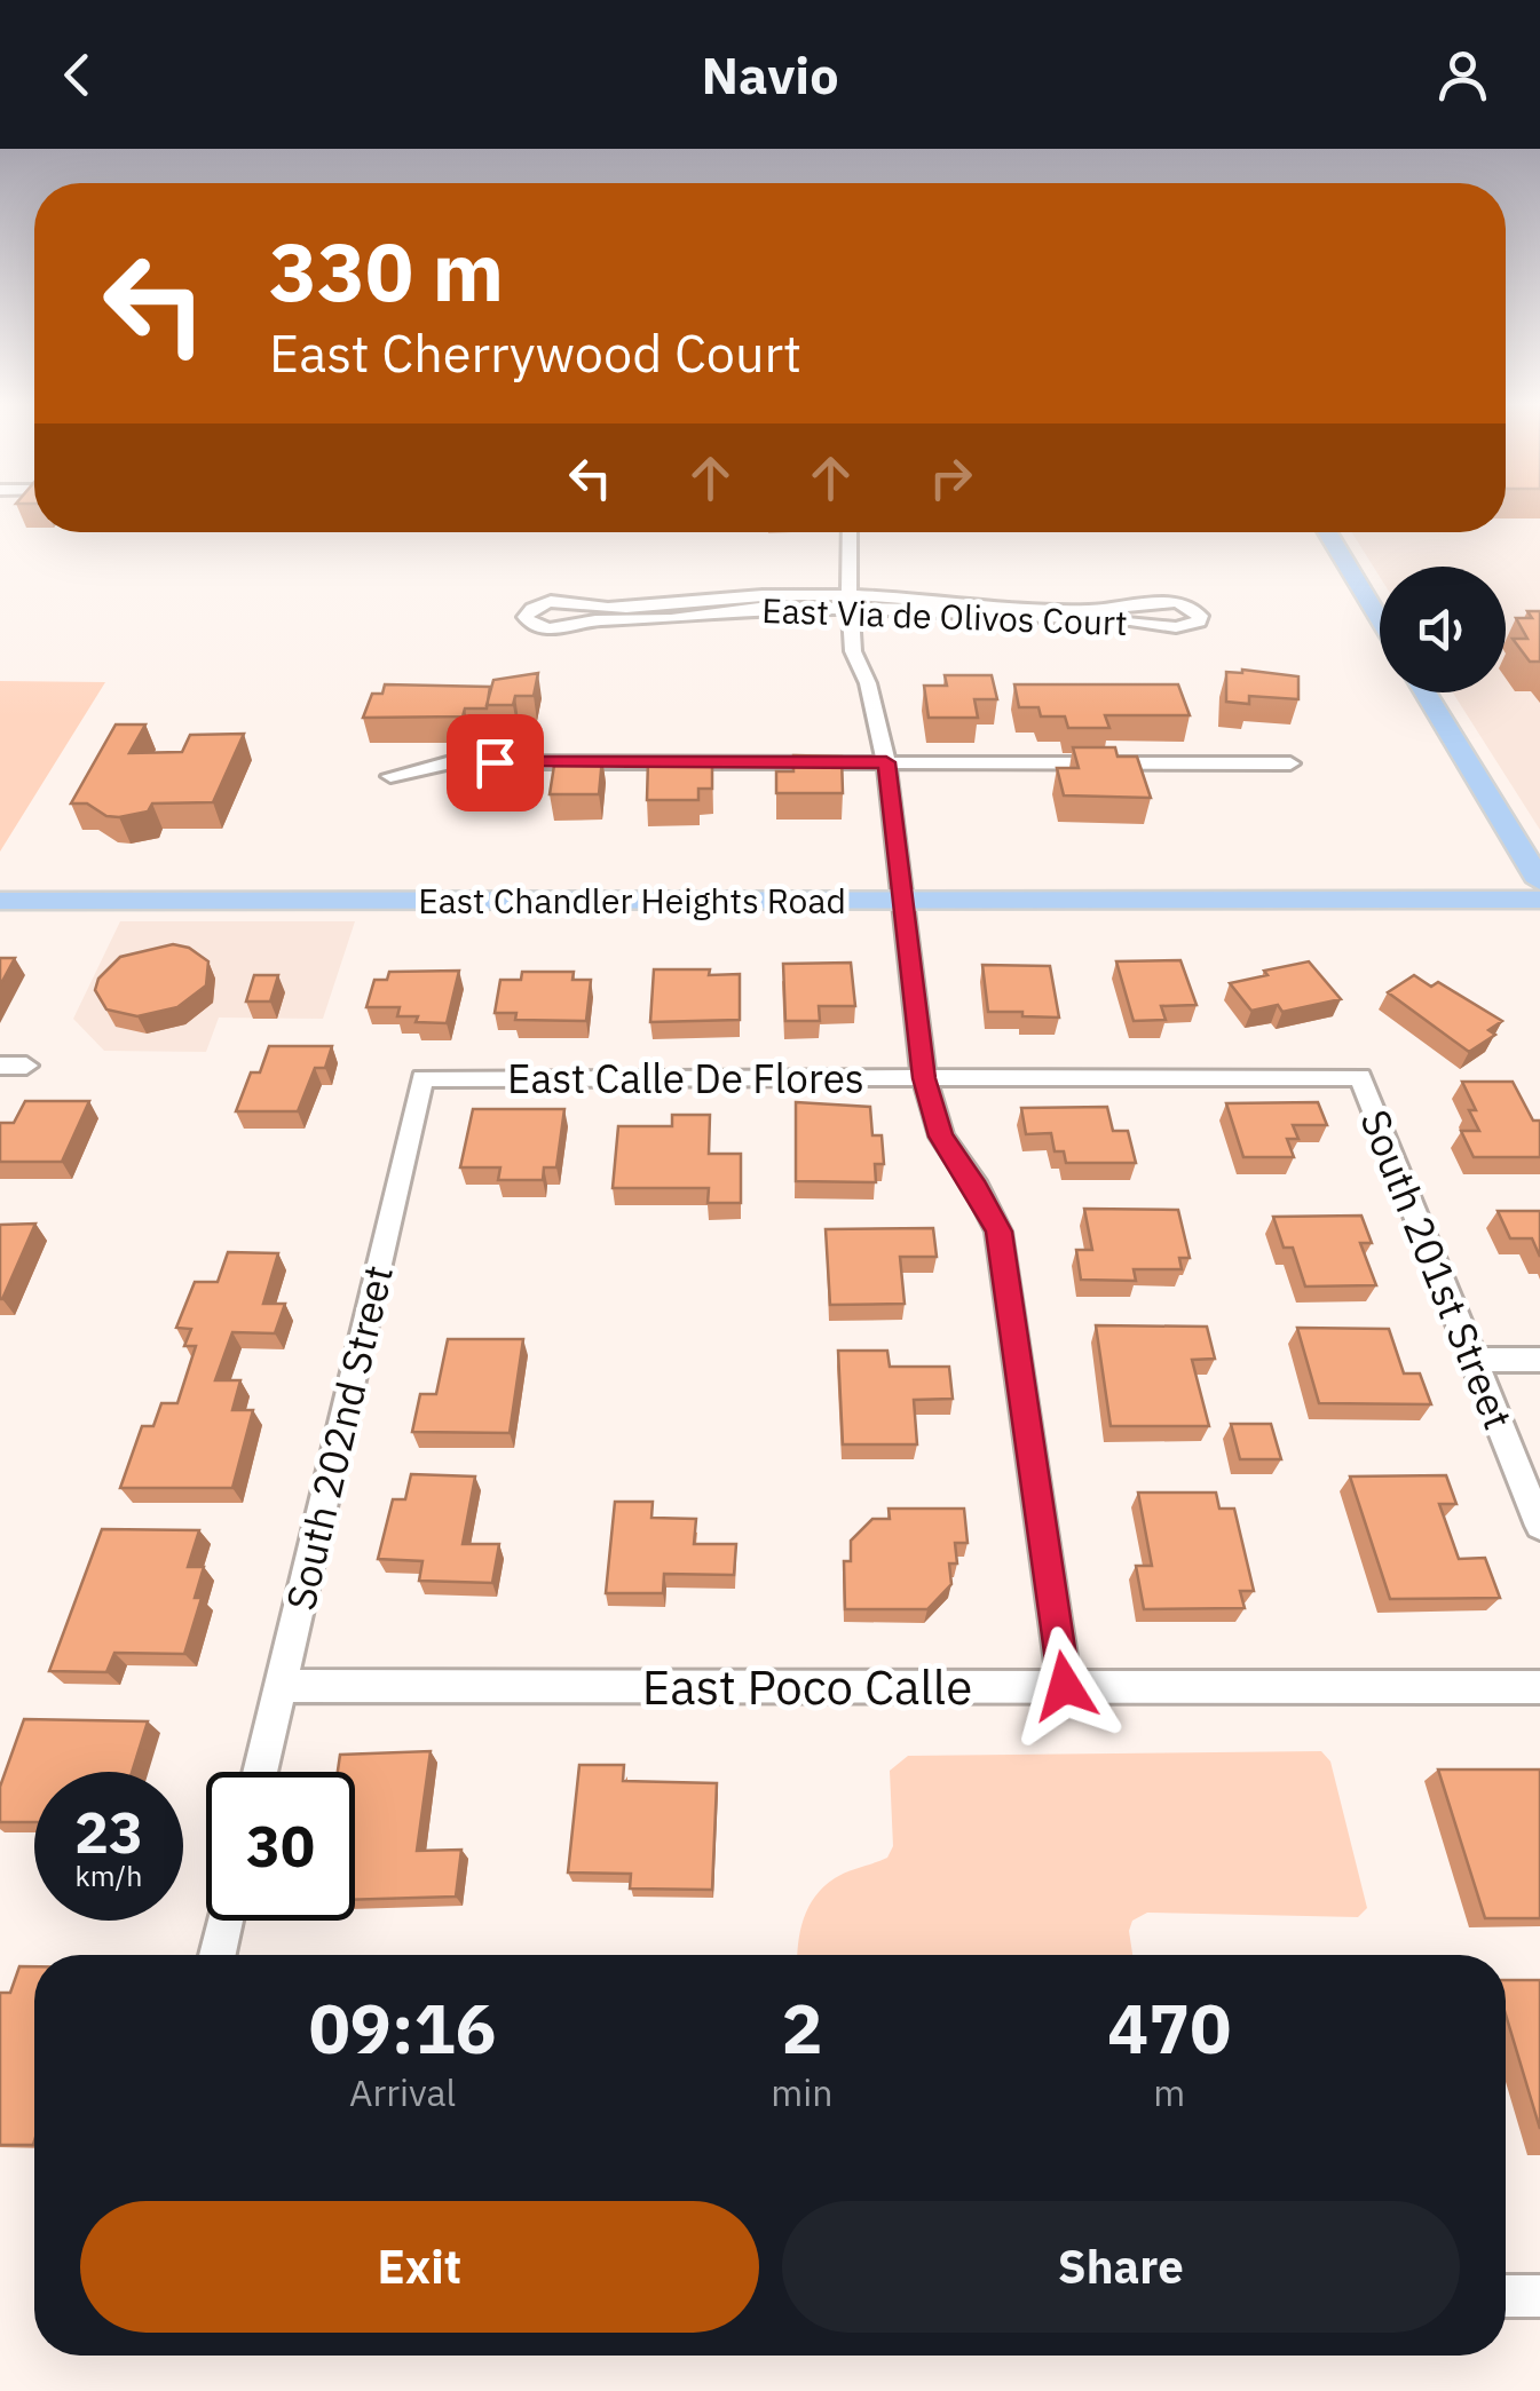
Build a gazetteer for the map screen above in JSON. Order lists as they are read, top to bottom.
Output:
{
  "streets": {
    "main road": ["East Chandler Heights Road"],
    "street": [
      "East Via de Olivos Court",
      "East Calle De Flores",
      "South 201st Street",
      "South 202nd Street",
      "East Poco Calle"
    ]
  },
  "crossings": [
    ["East Calle De Flores", "South 201st Street"],
    ["East Calle De Flores", "South 202nd Street"],
    ["South 202nd Street", "East Poco Calle"]
  ],
  "page": {
    "header": "Navio",
    "turn": ["330 m", "East Cherrywood Court"],
    "speed": "23 km/h",
    "limit": "30",
    "eta": [
      "09:16",
      "Arrival",
      "2",
      "min",
      "470",
      "m"
    ],
    "buttons": ["Exit", "Share"]
  }
}
